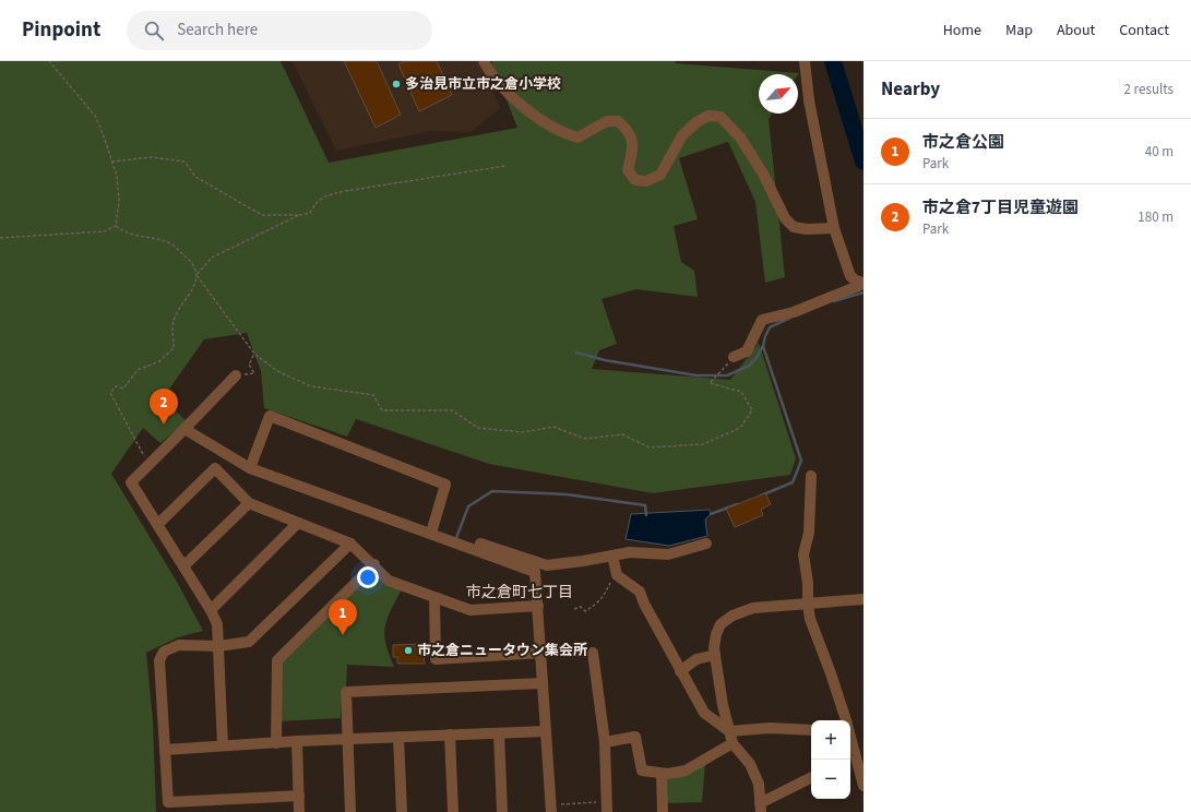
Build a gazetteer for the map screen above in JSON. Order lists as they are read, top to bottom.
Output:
{
  "districts": ["市之倉町七丁目"],
  "places": ["多治見市立市之倉小学校", "市之倉ニュータウン集会所"],
  "north": "top right",
  "page": {
    "header": "Pinpoint",
    "search": "Search here",
    "nav": [
      "Home",
      "Map",
      "About",
      "Contact"
    ],
    "heading": ["Nearby", "2 results"],
    "list": [
      {
        "mark": "1",
        "name": "市之倉公園",
        "note": "Park",
        "value": "40 m"
      },
      {
        "mark": "2",
        "name": "市之倉7丁目児童遊園",
        "note": "Park",
        "value": "180 m"
      }
    ],
    "pins": ["2", "1"],
    "map_buttons": ["+", "−"]
  }
}
